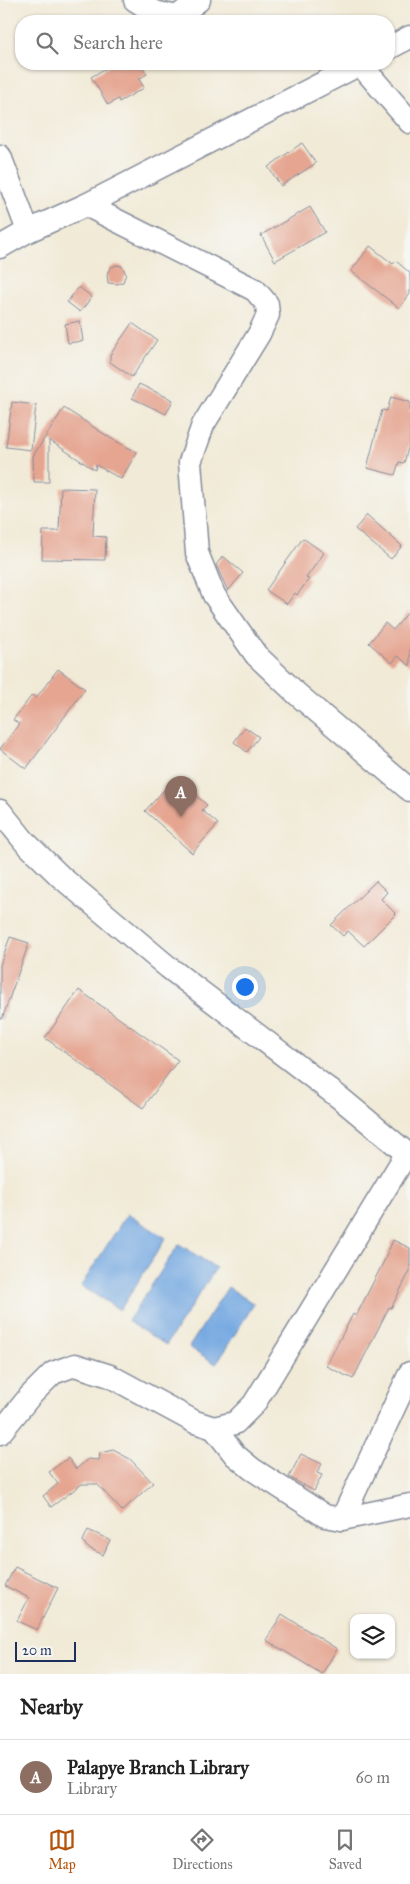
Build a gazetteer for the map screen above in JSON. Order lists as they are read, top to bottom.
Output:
{
  "scale_bar": "20 m",
  "page": {
    "search": "Search here",
    "pins": "A",
    "scale": "20 m",
    "heading": "Nearby",
    "list": [
      {
        "mark": "A",
        "name": "Palapye Branch Library",
        "note": "Library",
        "value": "60 m"
      }
    ],
    "nav": ["Map", "Directions", "Saved"]
  }
}
